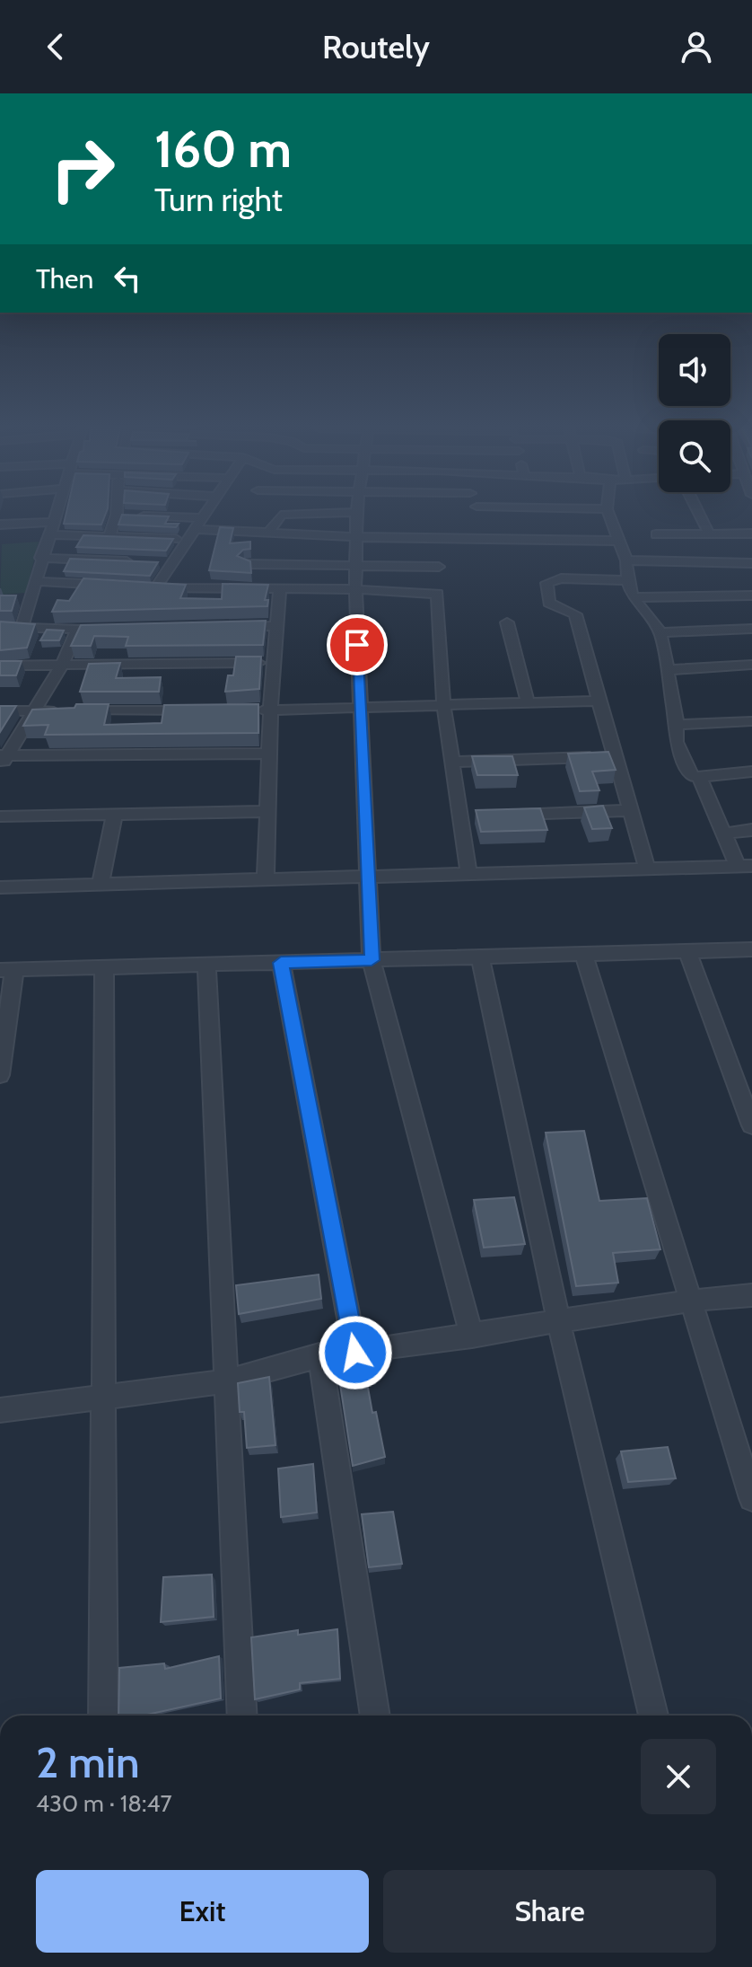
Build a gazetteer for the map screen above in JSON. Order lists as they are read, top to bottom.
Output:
{
  "page": {
    "header": "Routely",
    "turn": ["160 m", "Turn right"],
    "then": "Then",
    "heading": ["2 min", "430 m · 18:47"],
    "buttons": ["Exit", "Share"]
  }
}
